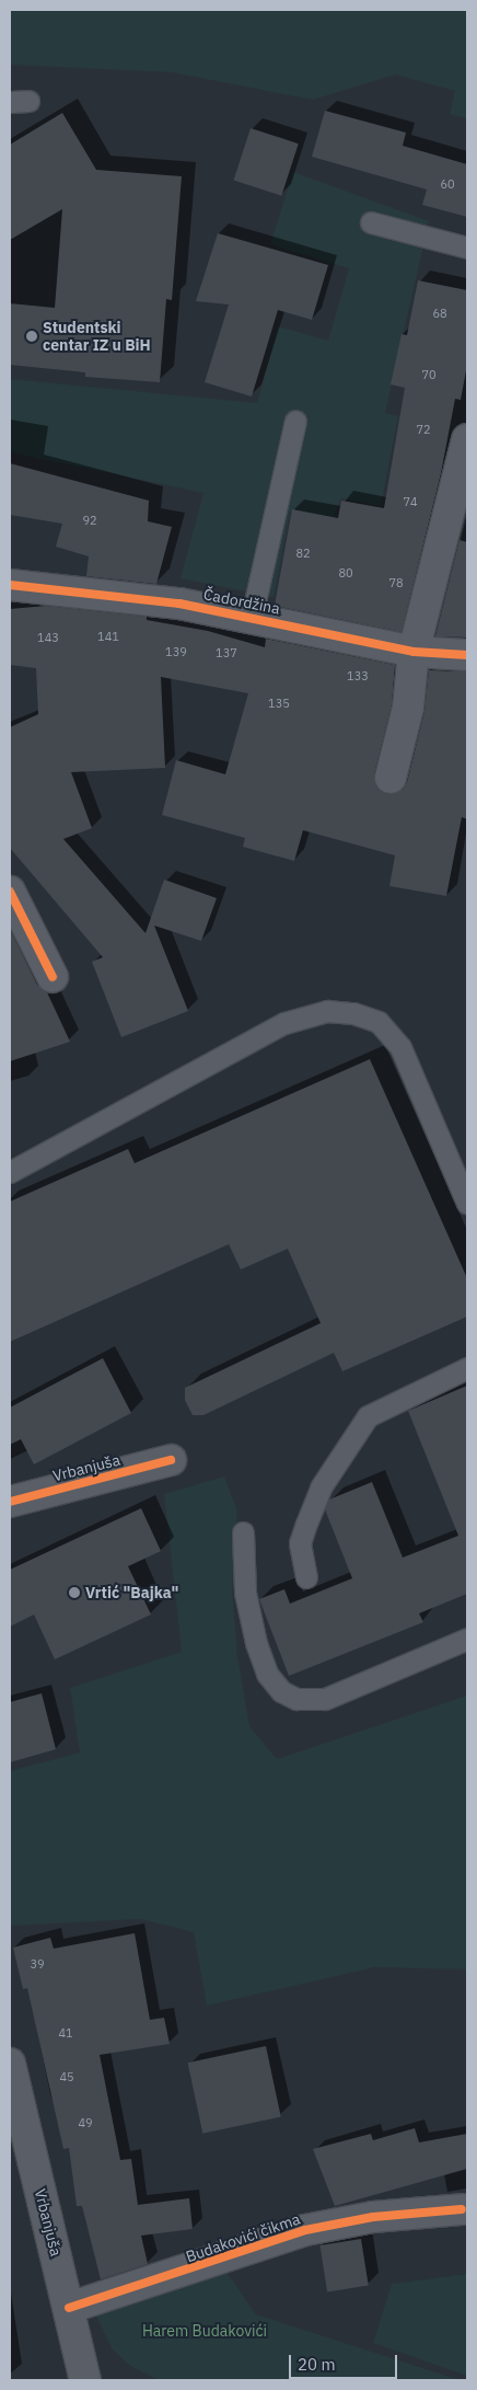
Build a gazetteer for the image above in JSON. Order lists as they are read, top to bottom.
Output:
{
  "streets": {
    "street": ["Čadordžina", "Vrbanjuša", "Budakovići čikma"]
  },
  "crossings": [
    ["Vrbanjuša", "Budakovići čikma"]
  ],
  "parks": ["Harem Budakovići"],
  "places": ["Studentski centar IZ u BiH", "Vrtić \"Bajka\""],
  "house_numbers": [
    "60",
    "68",
    "70",
    "72",
    "74",
    "92",
    "82",
    "80",
    "78",
    "141",
    "143",
    "139",
    "137",
    "133",
    "135",
    "39",
    "41",
    "45",
    "49"
  ],
  "scale_bar": "20 m"
}
